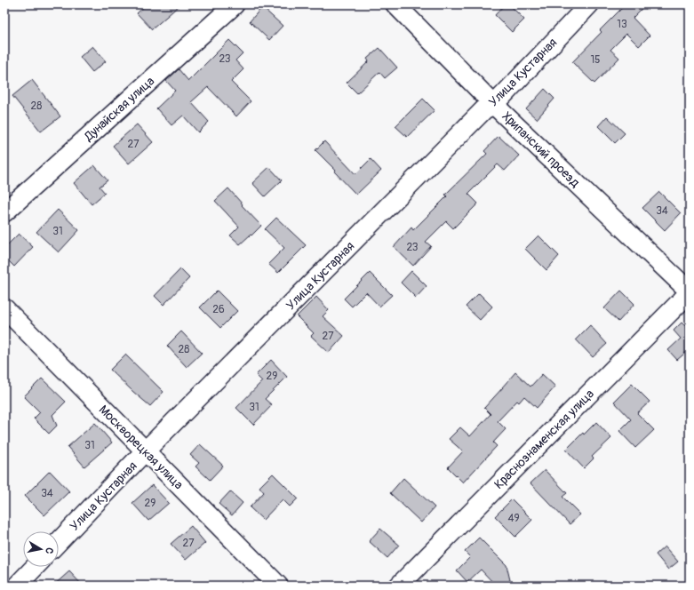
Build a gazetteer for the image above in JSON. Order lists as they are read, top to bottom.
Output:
{
  "streets": {
    "street": [
      "Улица Кустарная",
      "Дунайская улица",
      "Хрипанский проезд",
      "Краснознаменская улица",
      "Москворецкая улица"
    ]
  },
  "crossings": [
    ["Улица Кустарная", "Хрипанский проезд"],
    ["Улица Кустарная", "Москворецкая улица"],
    ["Хрипанский проезд", "Краснознаменская улица"]
  ],
  "house_numbers": [
    "13",
    "23",
    "15",
    "28",
    "27",
    "34",
    "31",
    "23",
    "26",
    "27",
    "28",
    "29",
    "31",
    "31",
    "34",
    "29",
    "49",
    "27"
  ],
  "north": "right"
}
